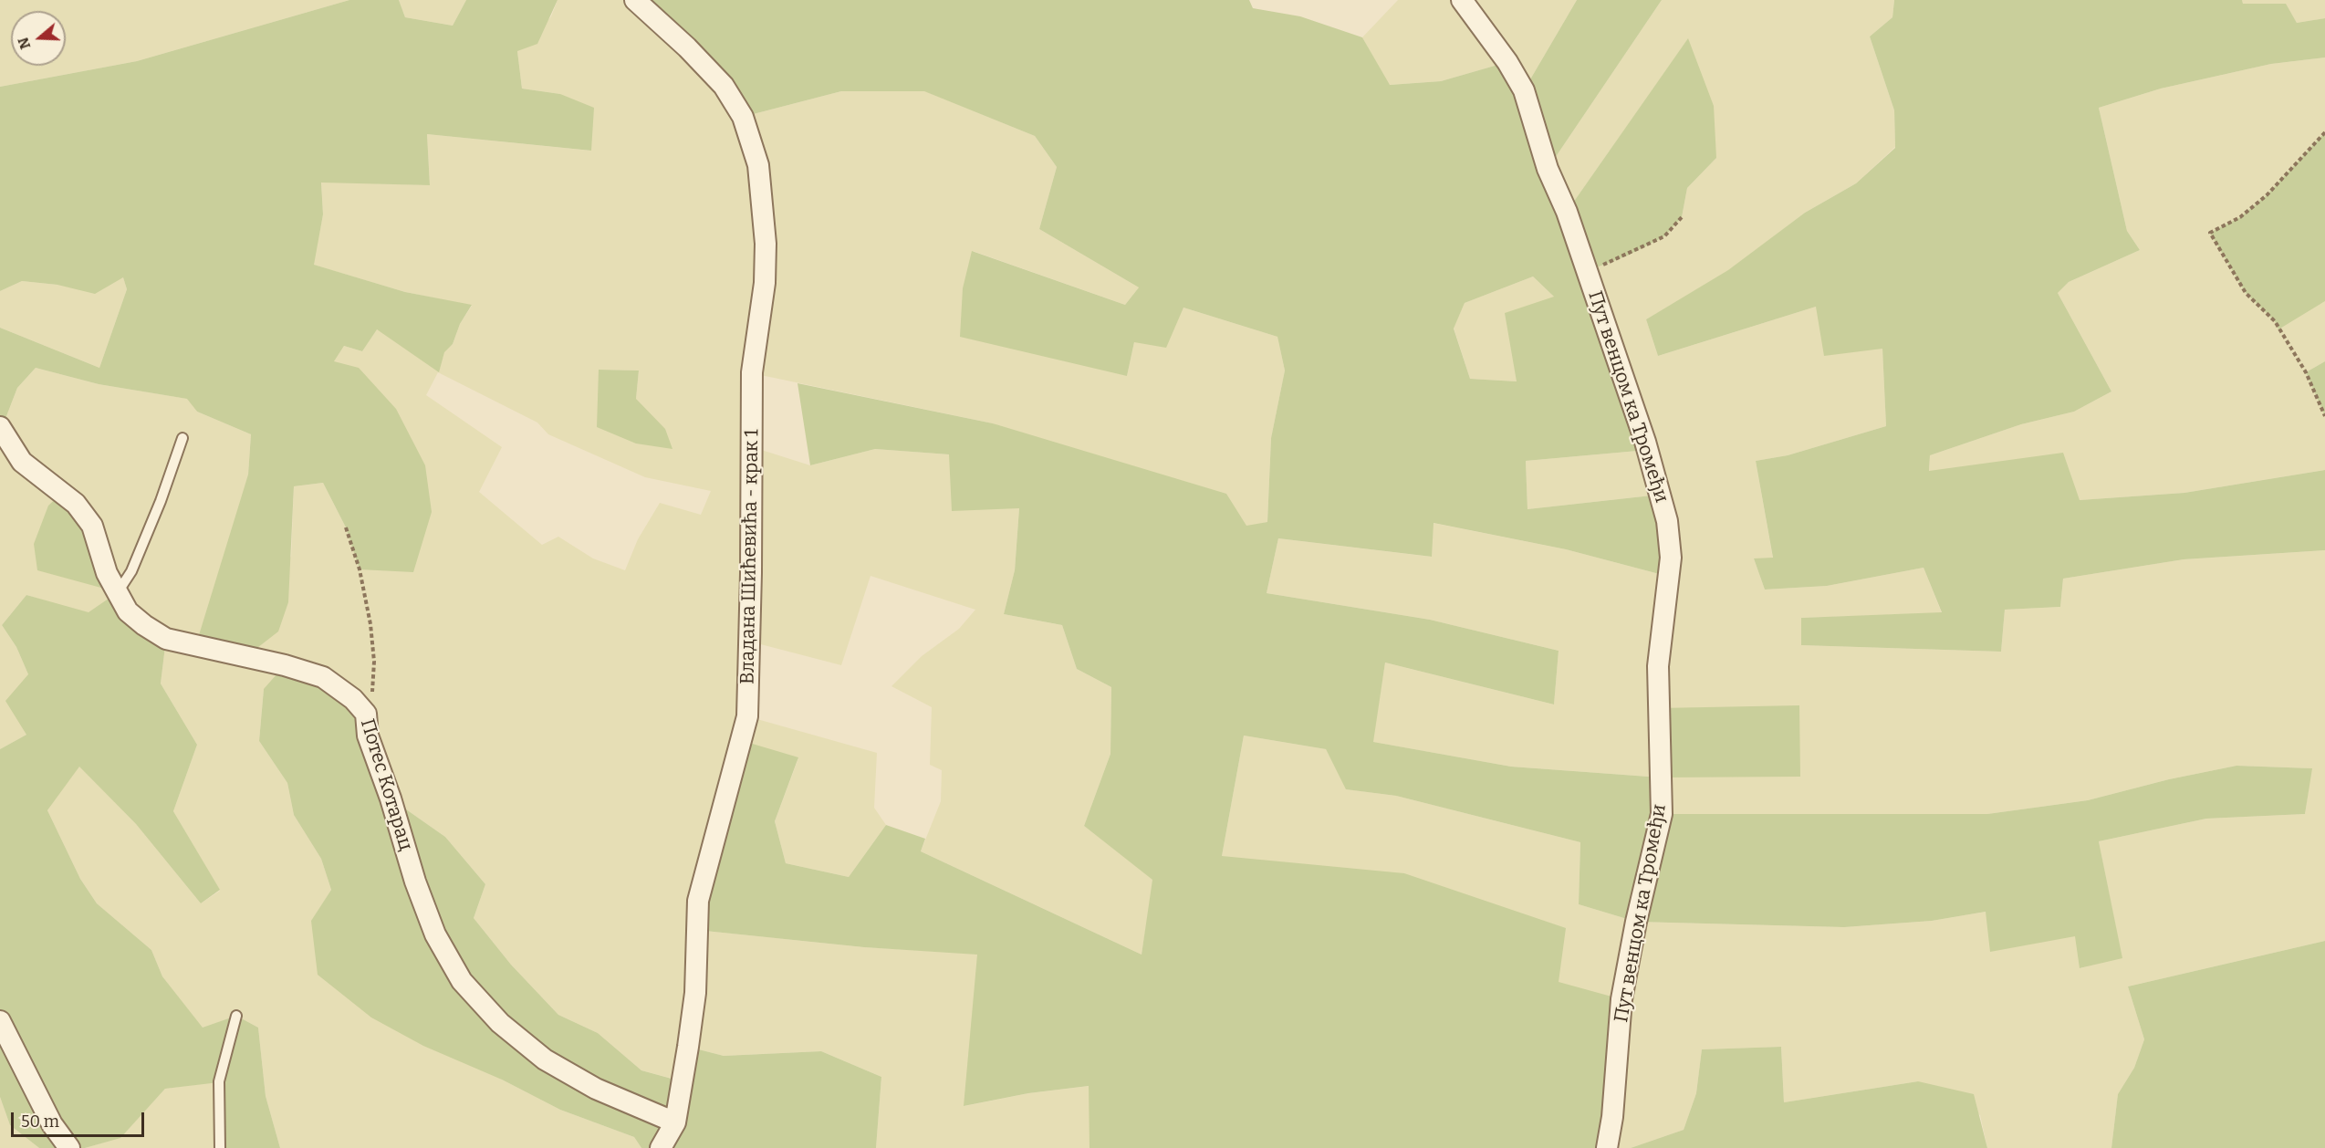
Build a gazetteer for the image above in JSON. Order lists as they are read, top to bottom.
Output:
{
  "streets": {
    "street": ["Пут венцом ка Тромеђи", "Владана Шићевића - крак 1", "Потес Котарац"]
  },
  "crossings": [
    ["Владана Шићевића - крак 1", "Потес Котарац"]
  ],
  "scale_bar": "50 m",
  "north": "left"
}
